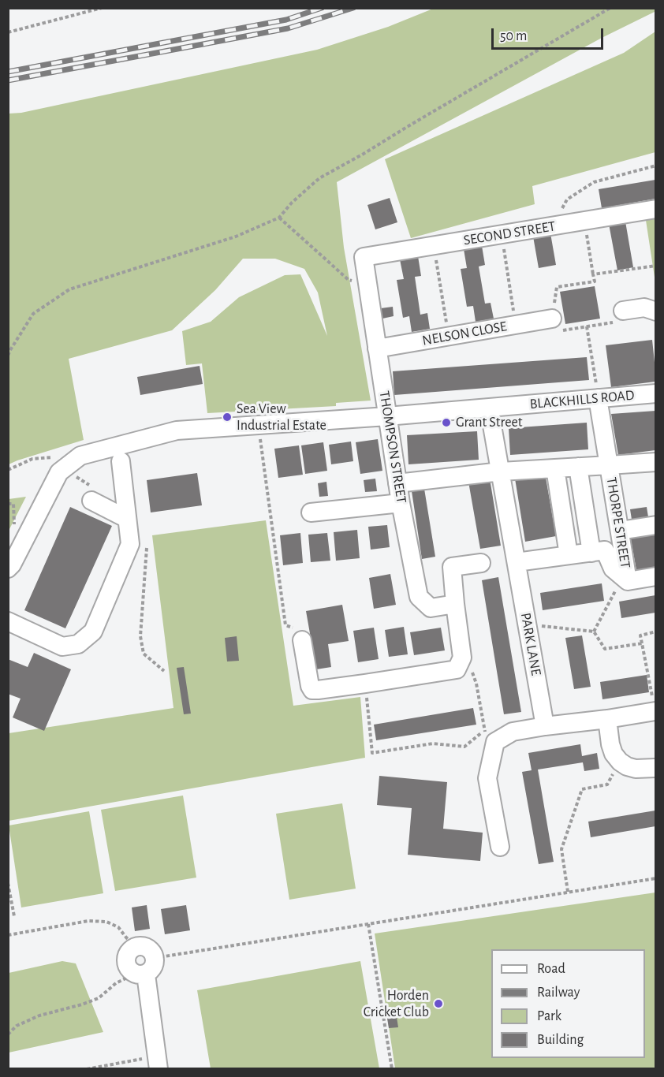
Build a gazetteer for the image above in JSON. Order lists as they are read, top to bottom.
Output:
{
  "streets": {
    "street": [
      "SECOND STREET",
      "NELSON CLOSE",
      "BLACKHILLS ROAD",
      "THOMPSON STREET",
      "THORPE STREET",
      "PARK LANE"
    ]
  },
  "crossings": [
    ["SECOND STREET", "THOMPSON STREET"],
    ["NELSON CLOSE", "THOMPSON STREET"],
    ["BLACKHILLS ROAD", "THOMPSON STREET"],
    ["BLACKHILLS ROAD", "THORPE STREET"]
  ],
  "places": ["Sea View Industrial Estate", "Grant Street", "Horden Cricket Club"],
  "legend": [
    "Road",
    "Railway",
    "Park",
    "Building"
  ],
  "scale_bar": "50 m"
}
